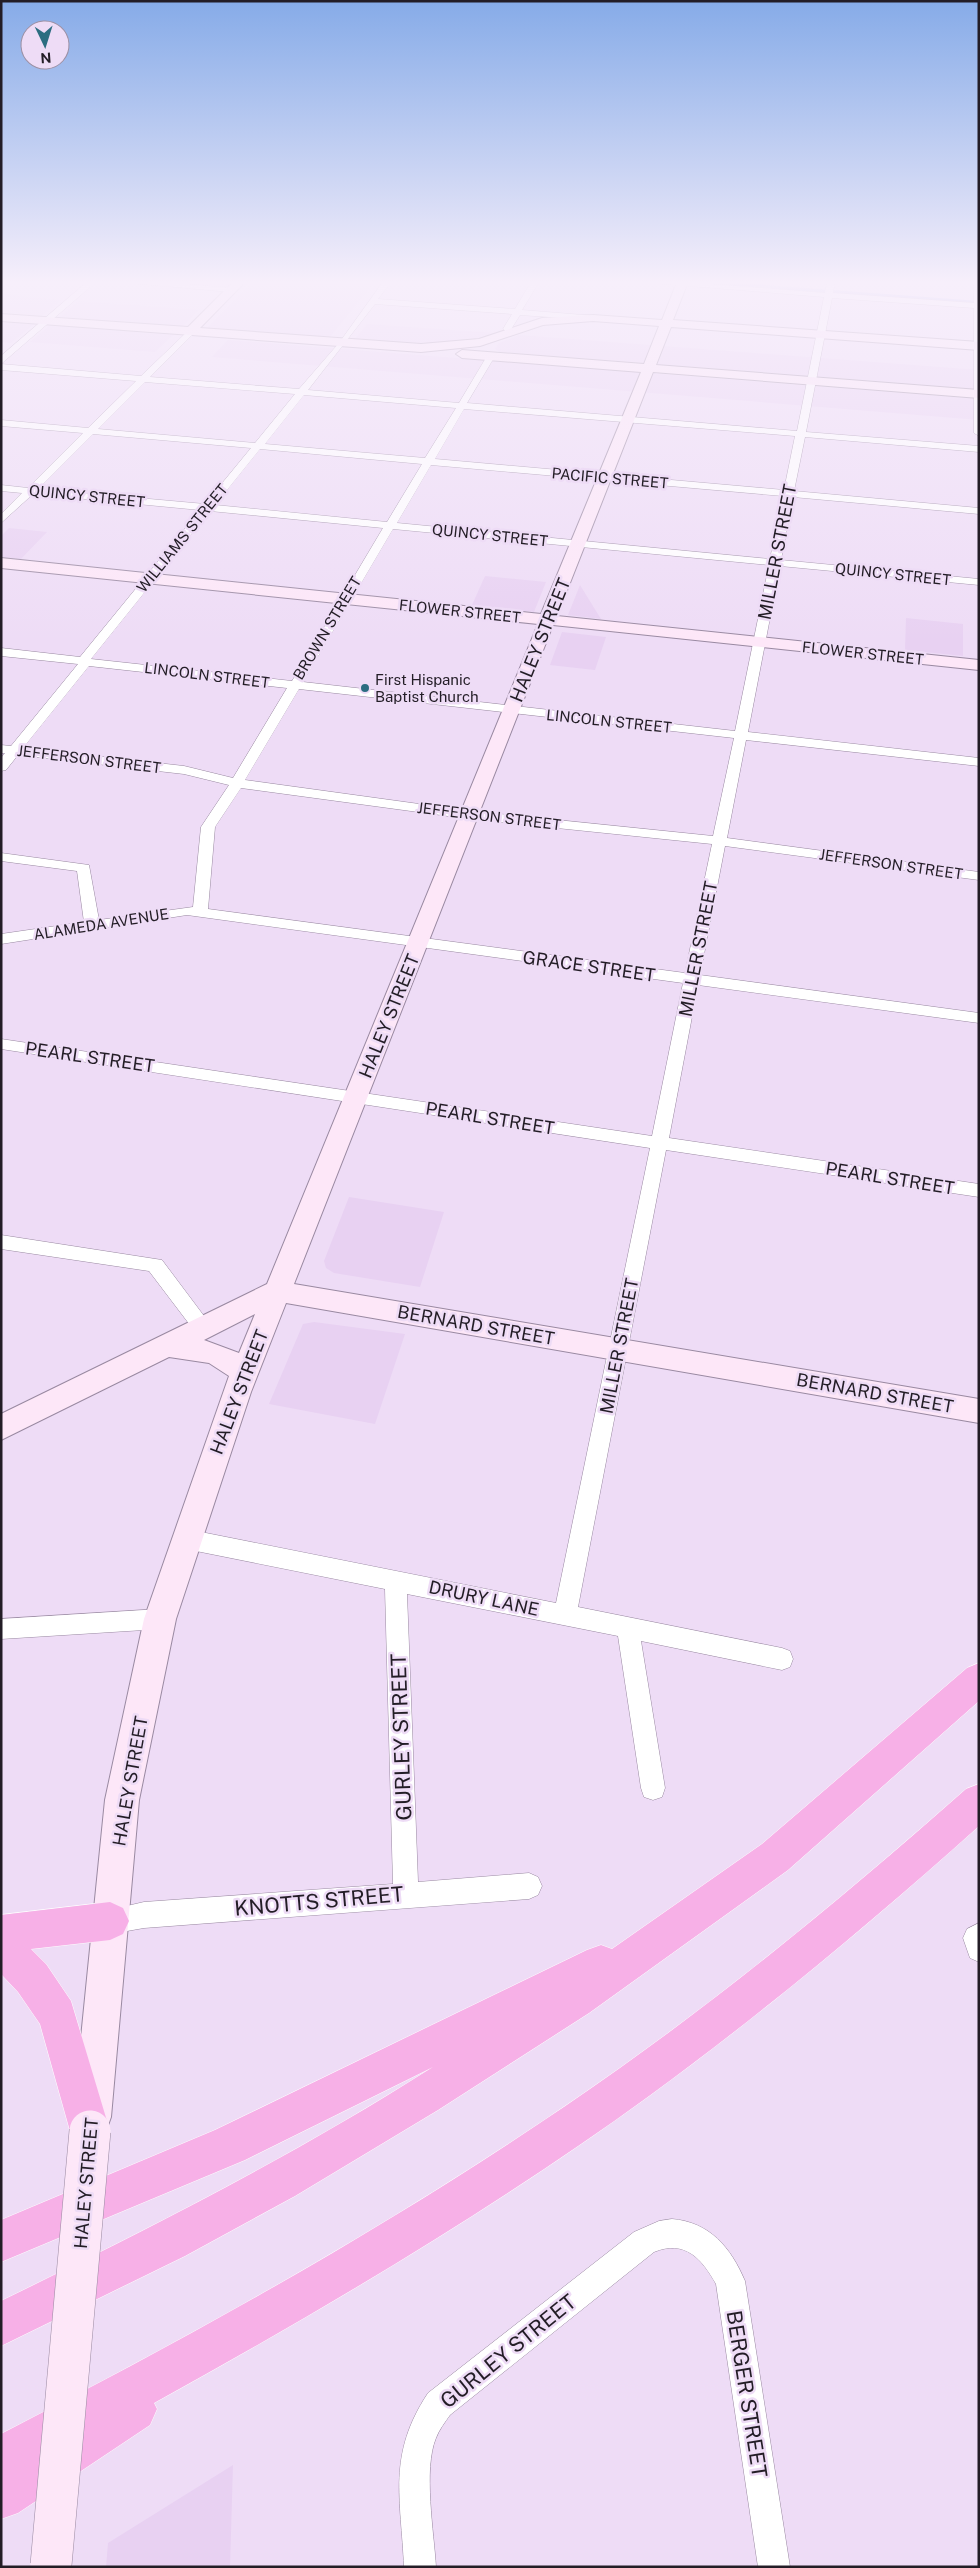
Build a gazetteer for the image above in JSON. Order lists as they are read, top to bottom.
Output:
{
  "streets": {
    "main road": ["FLOWER STREET", "HALEY STREET", "BERNARD STREET"],
    "street": [
      "PACIFIC STREET",
      "QUINCY STREET",
      "WILLIAMS STREET",
      "MILLER STREET",
      "BROWN STREET",
      "LINCOLN STREET",
      "JEFFERSON STREET",
      "ALAMEDA AVENUE",
      "GRACE STREET",
      "PEARL STREET",
      "DRURY LANE",
      "GURLEY STREET",
      "KNOTTS STREET",
      "BERGER STREET"
    ]
  },
  "crossings": [
    ["PACIFIC STREET", "WILLIAMS STREET"],
    ["PACIFIC STREET", "MILLER STREET"],
    ["PACIFIC STREET", "BROWN STREET"],
    ["PACIFIC STREET", "HALEY STREET"],
    ["QUINCY STREET", "WILLIAMS STREET"],
    ["QUINCY STREET", "MILLER STREET"],
    ["QUINCY STREET", "BROWN STREET"],
    ["QUINCY STREET", "HALEY STREET"],
    ["WILLIAMS STREET", "FLOWER STREET"],
    ["WILLIAMS STREET", "LINCOLN STREET"],
    ["WILLIAMS STREET", "JEFFERSON STREET"],
    ["MILLER STREET", "FLOWER STREET"],
    ["MILLER STREET", "LINCOLN STREET"],
    ["MILLER STREET", "JEFFERSON STREET"],
    ["MILLER STREET", "GRACE STREET"],
    ["MILLER STREET", "PEARL STREET"],
    ["MILLER STREET", "BERNARD STREET"],
    ["MILLER STREET", "DRURY LANE"],
    ["FLOWER STREET", "BROWN STREET"],
    ["FLOWER STREET", "HALEY STREET"],
    ["BROWN STREET", "LINCOLN STREET"],
    ["BROWN STREET", "JEFFERSON STREET"],
    ["BROWN STREET", "ALAMEDA AVENUE"],
    ["BROWN STREET", "GRACE STREET"],
    ["HALEY STREET", "LINCOLN STREET"],
    ["HALEY STREET", "JEFFERSON STREET"],
    ["HALEY STREET", "GRACE STREET"],
    ["HALEY STREET", "PEARL STREET"],
    ["HALEY STREET", "BERNARD STREET"],
    ["HALEY STREET", "DRURY LANE"],
    ["HALEY STREET", "KNOTTS STREET"],
    ["ALAMEDA AVENUE", "GRACE STREET"],
    ["DRURY LANE", "GURLEY STREET"],
    ["GURLEY STREET", "KNOTTS STREET"],
    ["GURLEY STREET", "BERGER STREET"]
  ],
  "places": ["First Hispanic Baptist Church"],
  "north": "bottom"
}
